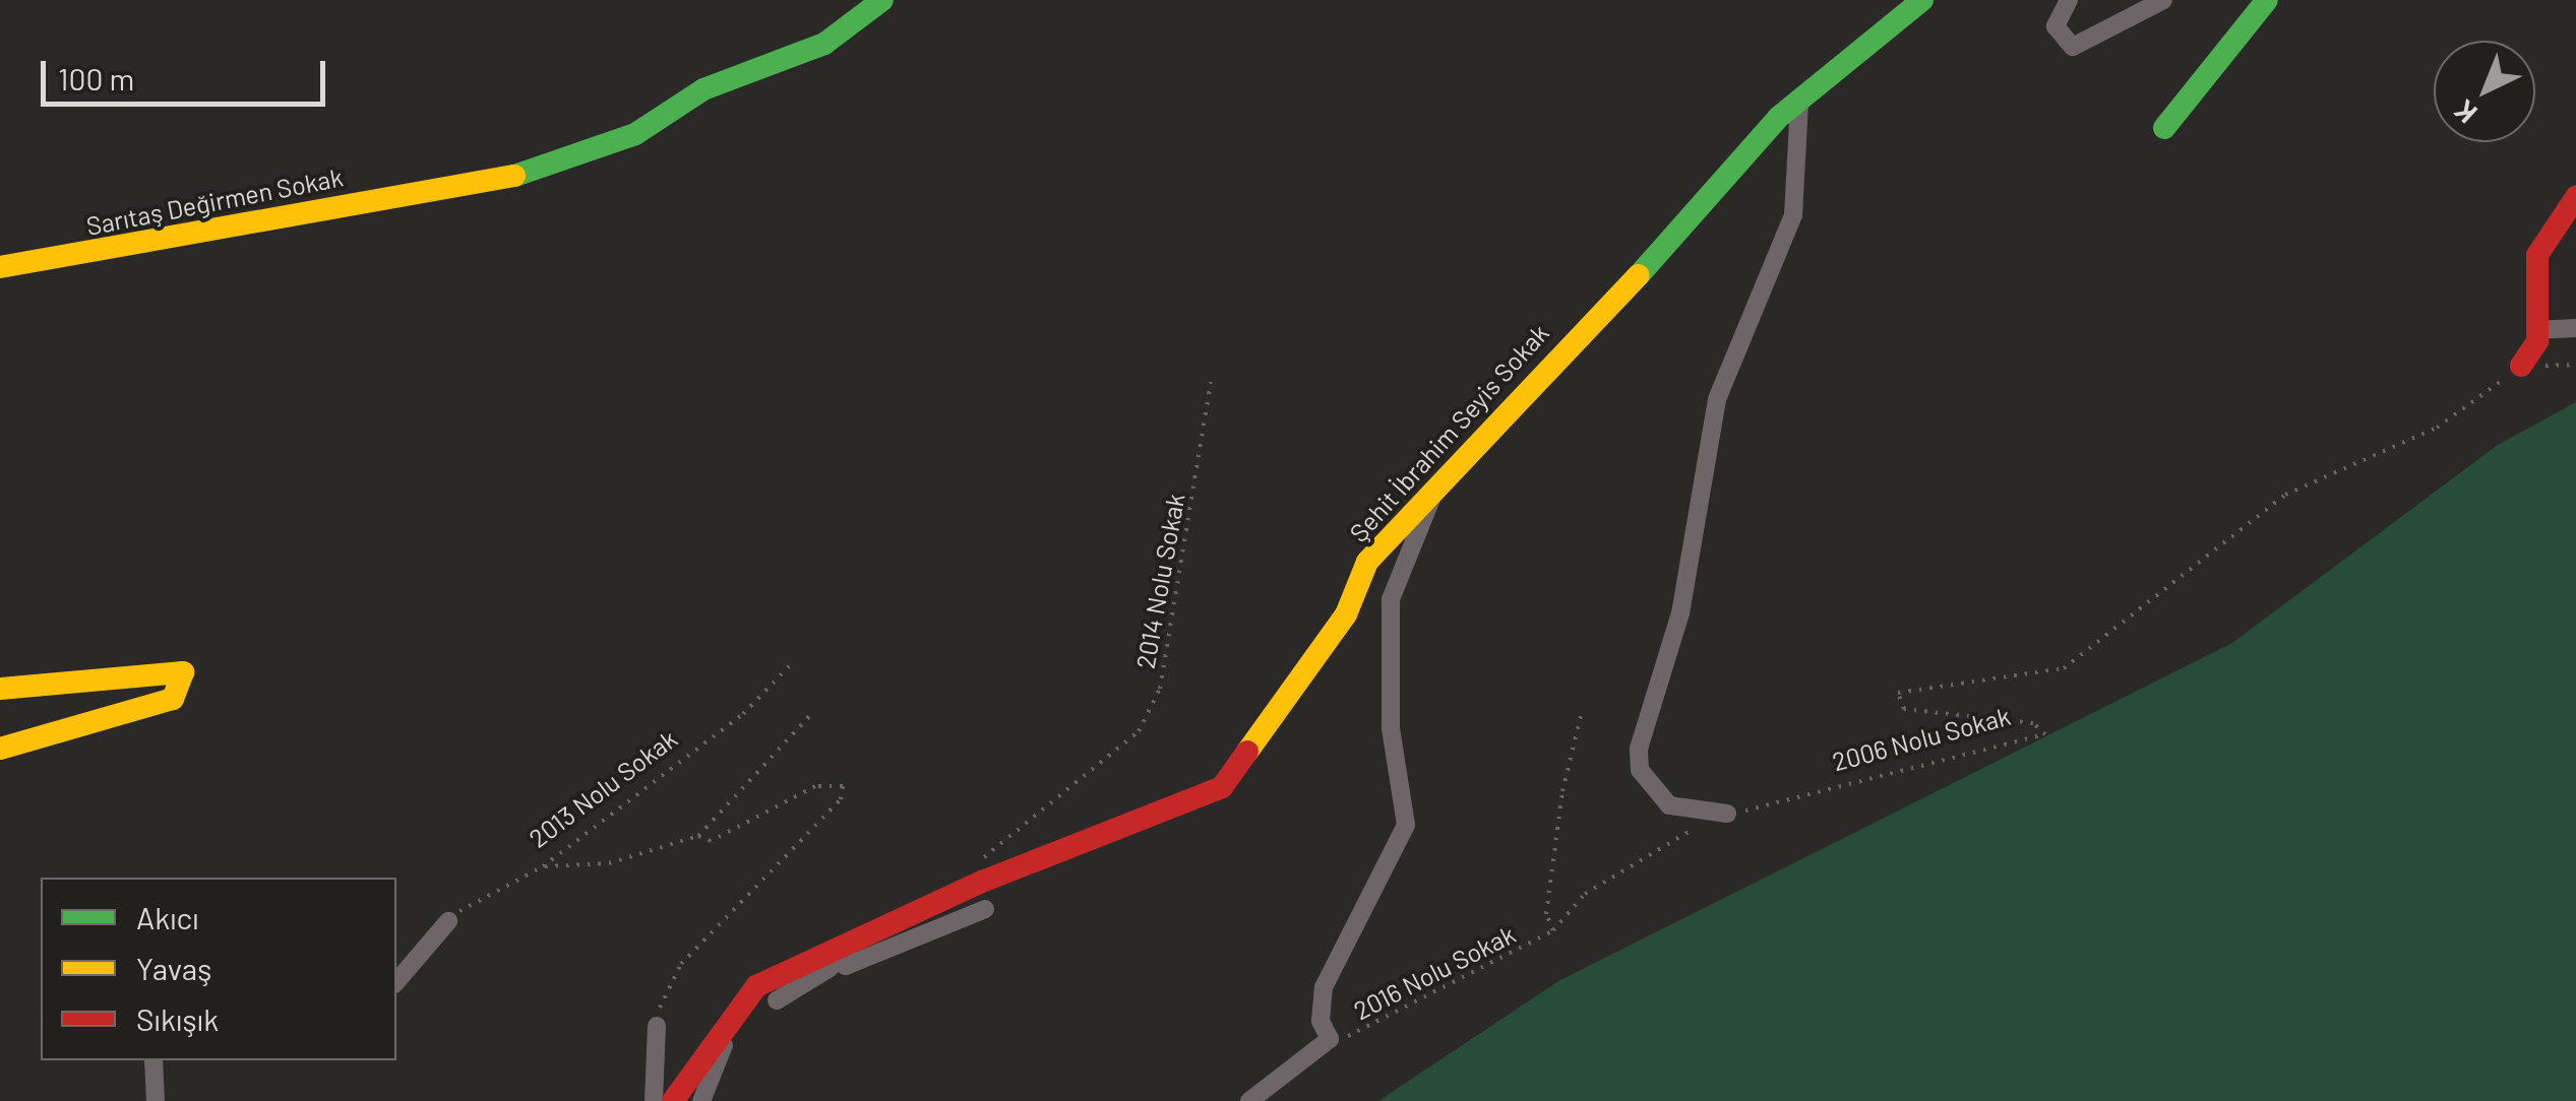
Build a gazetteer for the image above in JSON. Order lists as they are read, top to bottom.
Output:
{
  "streets": {
    "street": ["Sarıtaş Değirmen Sokak", "Şehit İbrahim Seyis Sokak"],
    "path": [
      "2014 Nolu Sokak",
      "2006 Nolu Sokak",
      "2013 Nolu Sokak",
      "2016 Nolu Sokak"
    ]
  },
  "crossings": [
    ["Şehit İbrahim Seyis Sokak", "2014 Nolu Sokak"],
    ["2006 Nolu Sokak", "2016 Nolu Sokak"]
  ],
  "legend": ["Akıcı", "Yavaş", "Sıkışık"],
  "scale_bar": "100 m",
  "north": "bottom left"
}
